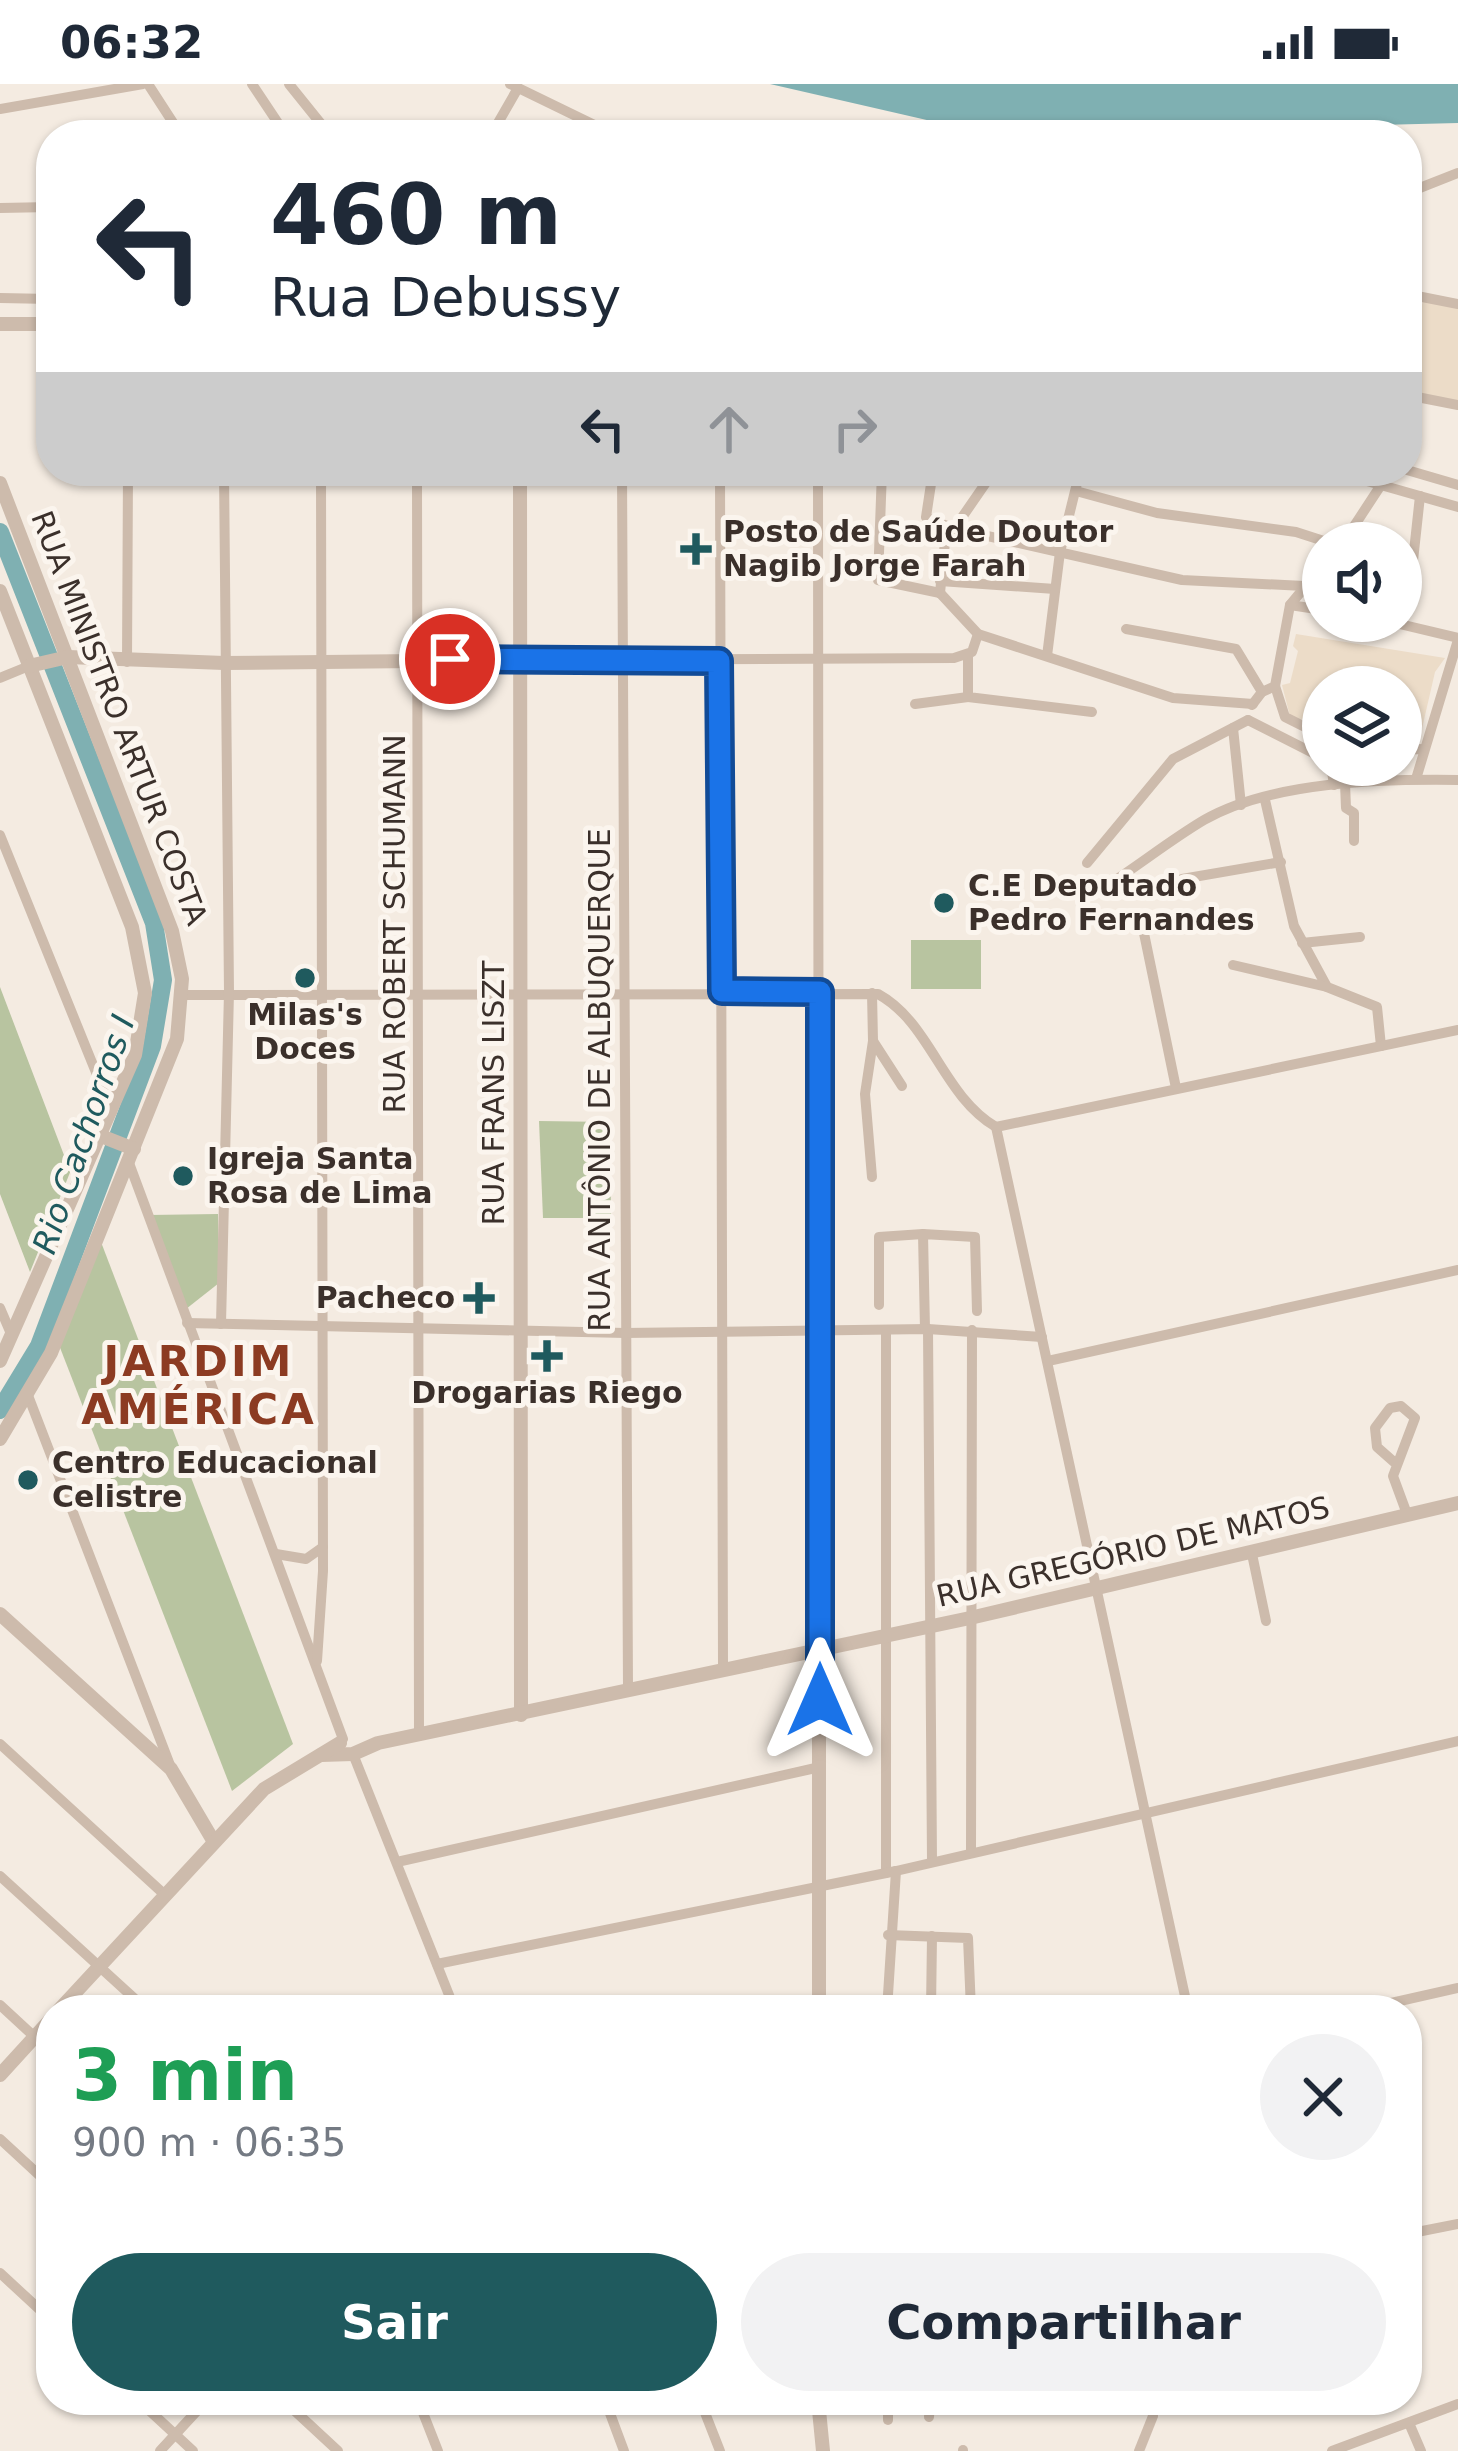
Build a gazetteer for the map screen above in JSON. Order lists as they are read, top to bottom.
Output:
{
  "streets": {
    "street": [
      "RUA MINISTRO ARTUR COSTA",
      "RUA ROBERT SCHUMANN",
      "RUA ANTÔNIO DE ALBUQUERQUE",
      "RUA FRANS LISZT",
      "RUA GREGÓRIO DE MATOS"
    ]
  },
  "crossings": [
    ["RUA ROBERT SCHUMANN", "RUA GREGÓRIO DE MATOS"],
    ["RUA ANTÔNIO DE ALBUQUERQUE", "RUA GREGÓRIO DE MATOS"],
    ["RUA FRANS LISZT", "RUA GREGÓRIO DE MATOS"]
  ],
  "districts": ["JARDIM AMÉRICA"],
  "water": ["Rio Cachorros I"],
  "places": {
    "health": ["Posto de Saúde Doutor Nagib Jorge Farah", "Pacheco", "Drogarias Riego"],
    "other": [
      "C.E Deputado Pedro Fernandes",
      "Milas's Doces",
      "Igreja Santa Rosa de Lima",
      "Centro Educacional Celistre"
    ]
  },
  "page": {
    "status": "06:32",
    "turn": ["460 m", "Rua Debussy"],
    "heading": ["3 min", "900 m · 06:35"],
    "buttons": ["Sair", "Compartilhar"]
  }
}
